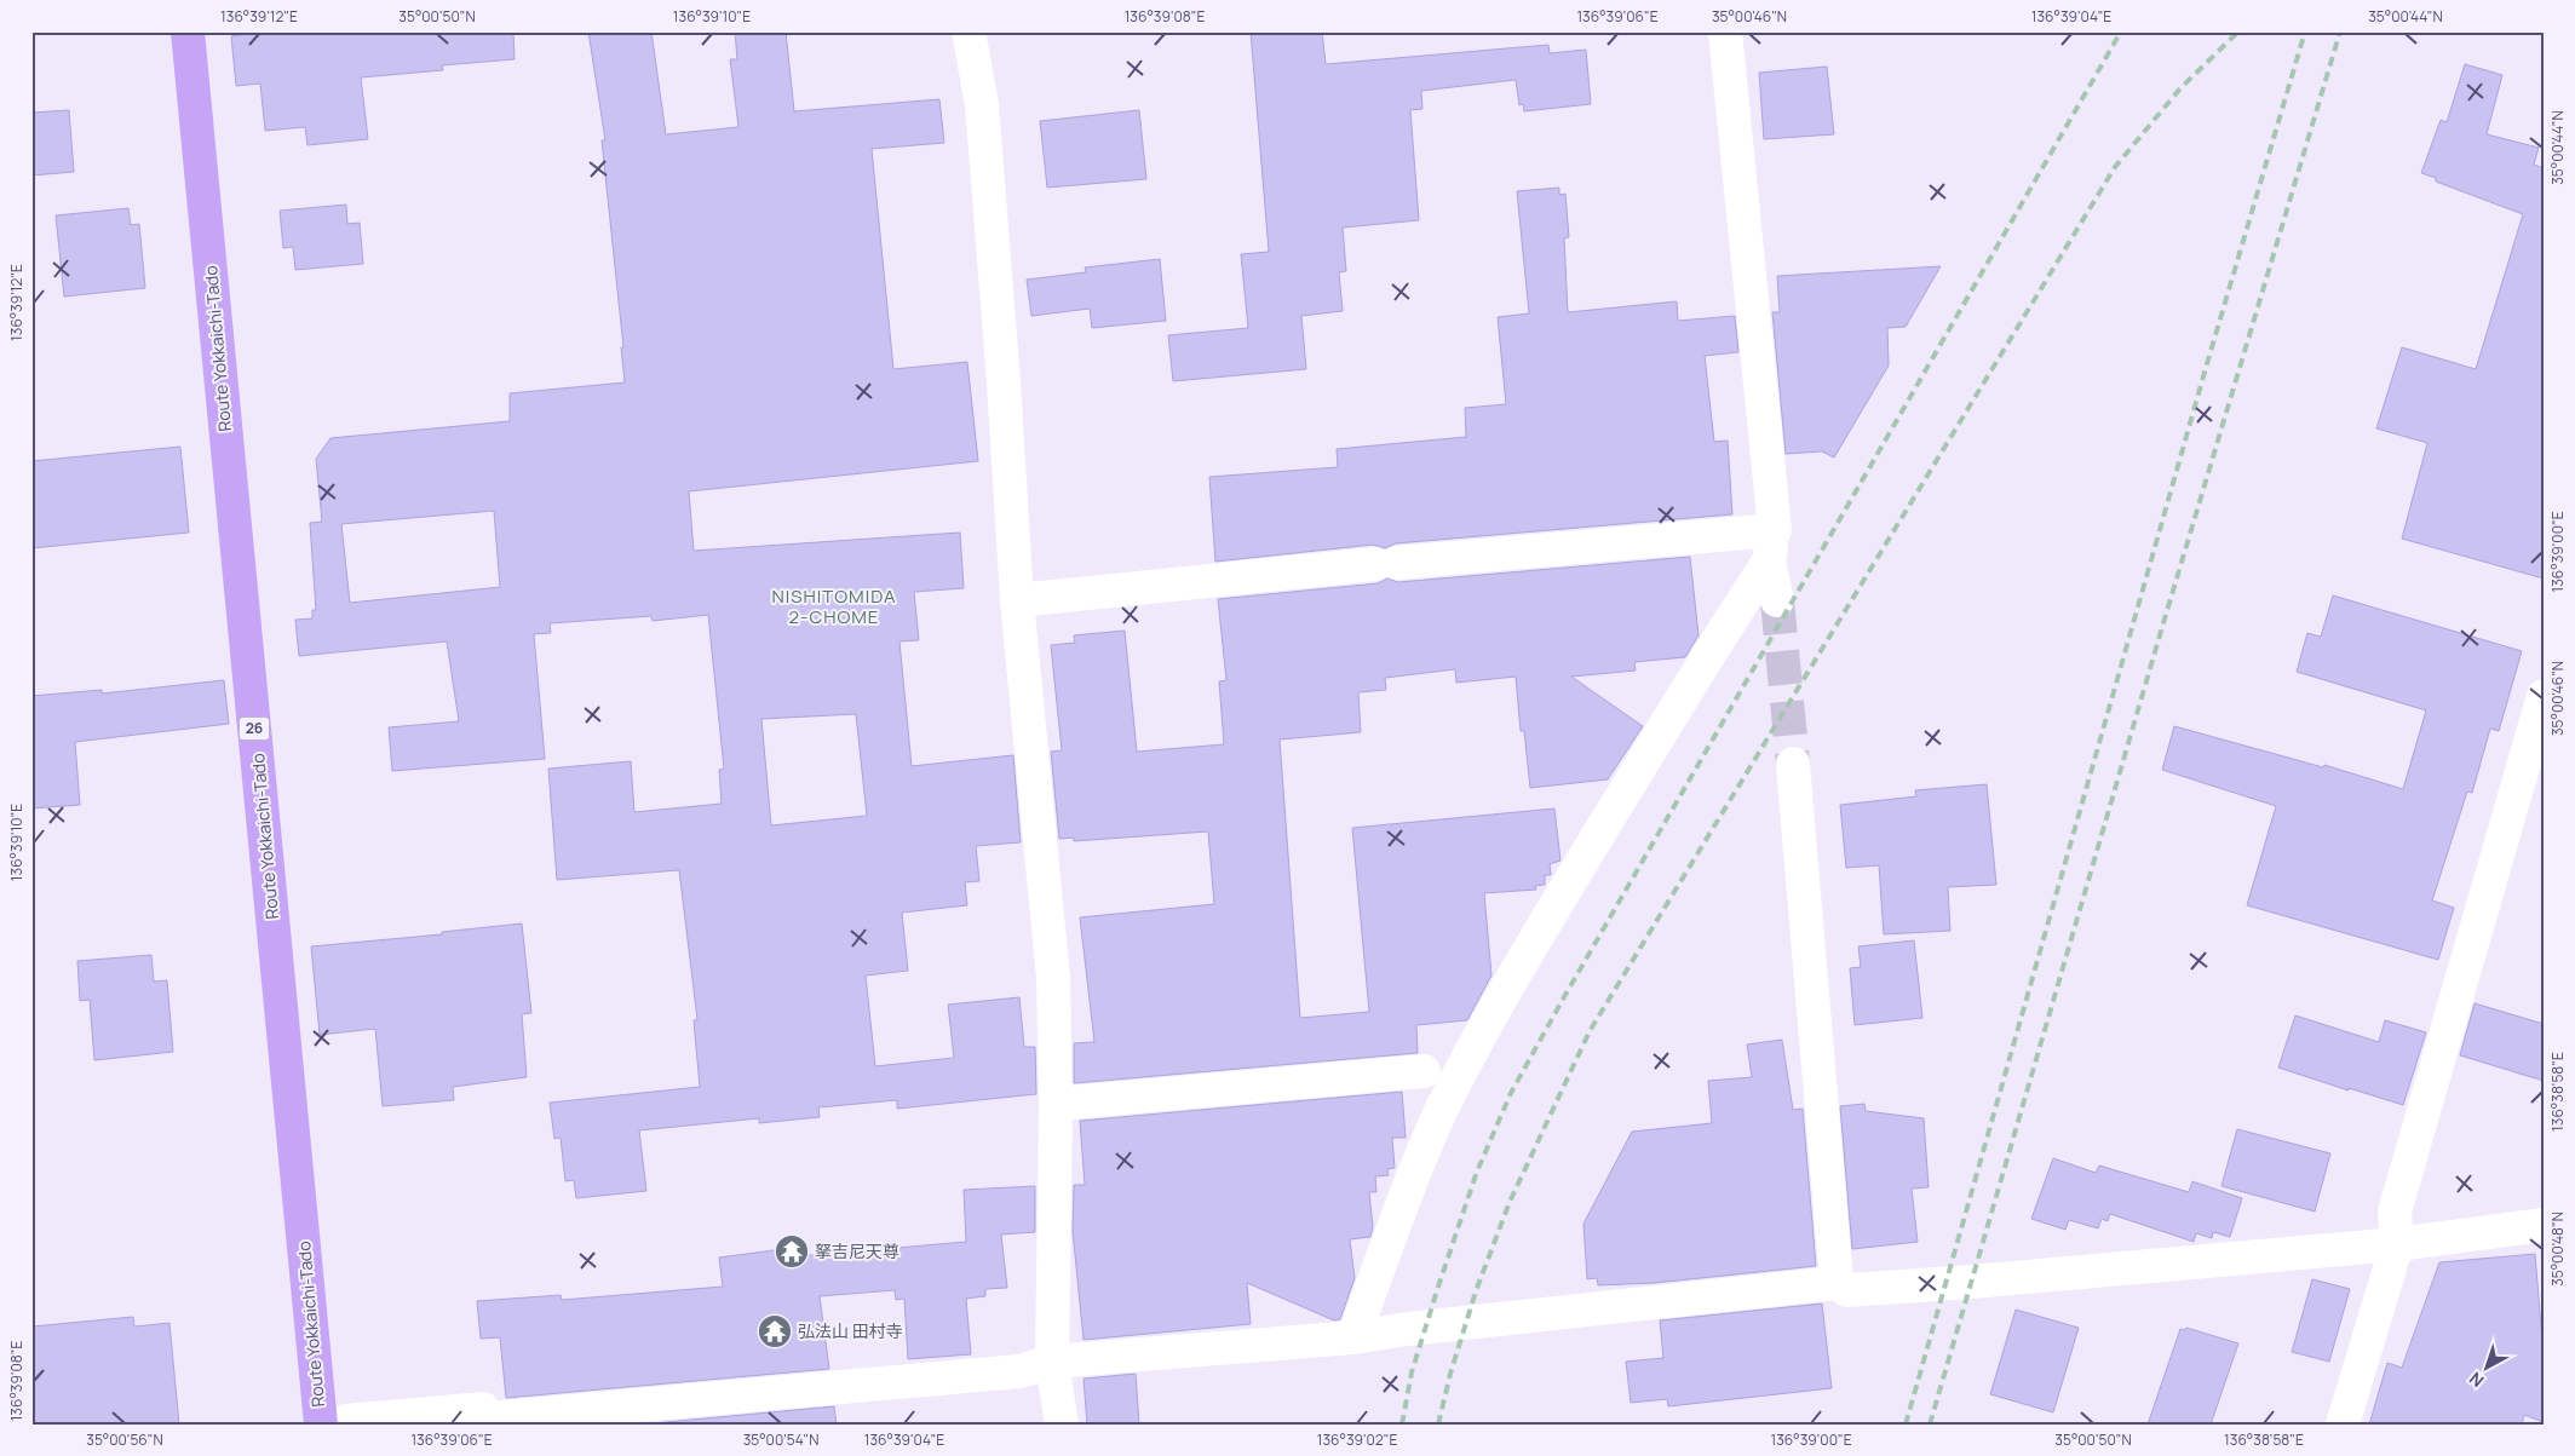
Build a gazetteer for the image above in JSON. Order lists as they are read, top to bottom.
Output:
{
  "streets": {
    "main road": ["Route Yokkaichi-Tado", "26"]
  },
  "districts": ["NISHITOMIDA 2-CHOME"],
  "places": {
    "temple": ["拏吉尼天尊", "弘法山 田村寺"]
  },
  "north": "bottom left",
  "coordinates": [
    "136°39'12\"E",
    "35°00'50\"N",
    "136°39'10\"E",
    "136°39'08\"E",
    "136°39'06\"E",
    "35°00'46\"N",
    "136°39'04\"E",
    "35°00'44\"N",
    "136°39'00\"E",
    "136°38'58\"E",
    "35°00'48\"N",
    "35°00'56\"N",
    "35°00'54\"N",
    "136°39'02\"E"
  ]
}
